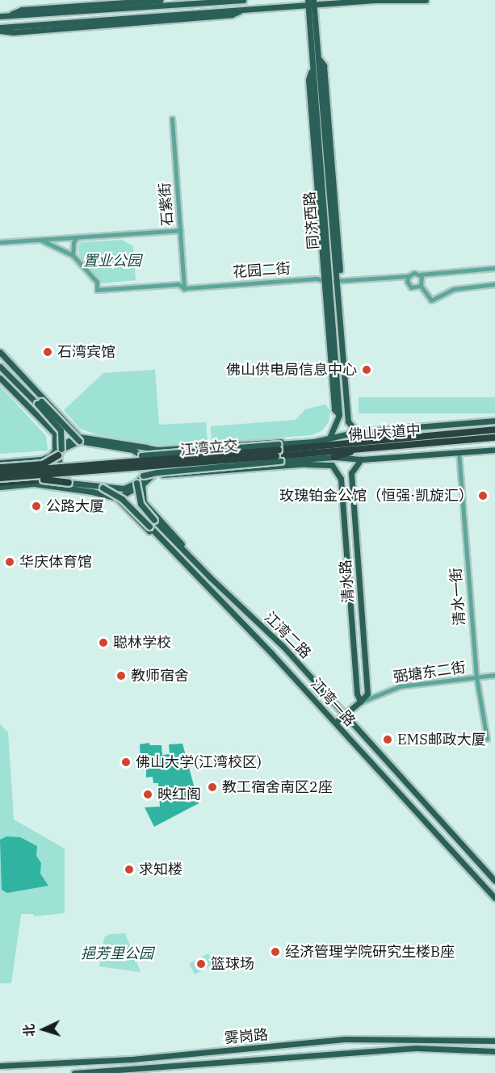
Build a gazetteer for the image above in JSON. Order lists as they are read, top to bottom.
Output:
{
  "streets": {
    "highway": ["佛山大道中", "江湾立交"],
    "main road": [
      "同济西路",
      "清水路",
      "江湾二路",
      "弼塘东二街",
      "江湾一路",
      "雾岗路"
    ],
    "street": ["石紫街", "花园二街", "清水一街"]
  },
  "crossings": [
    ["石紫街", "花园二街"],
    ["同济西路", "花园二街"],
    ["佛山大道中", "江湾立交"],
    ["清水路", "弼塘东二街"],
    ["清水一街", "弼塘东二街"],
    ["江湾二路", "弼塘东二街"],
    ["弼塘东二街", "江湾一路"]
  ],
  "parks": ["置业公园", "挹芳里公园"],
  "places": [
    "石湾宾馆",
    "佛山供电局信息中心",
    "玫瑰铂金公馆（恒强·凯旋汇）",
    "公路大厦",
    "华庆体育馆",
    "聪林学校",
    "教师宿舍",
    "EMS邮政大厦",
    "佛山大学(江湾校区)",
    "教工宿舍南区2座",
    "映红阁",
    "求知楼",
    "经济管理学院研究生楼B座",
    "篮球场"
  ],
  "north": "left"
}
